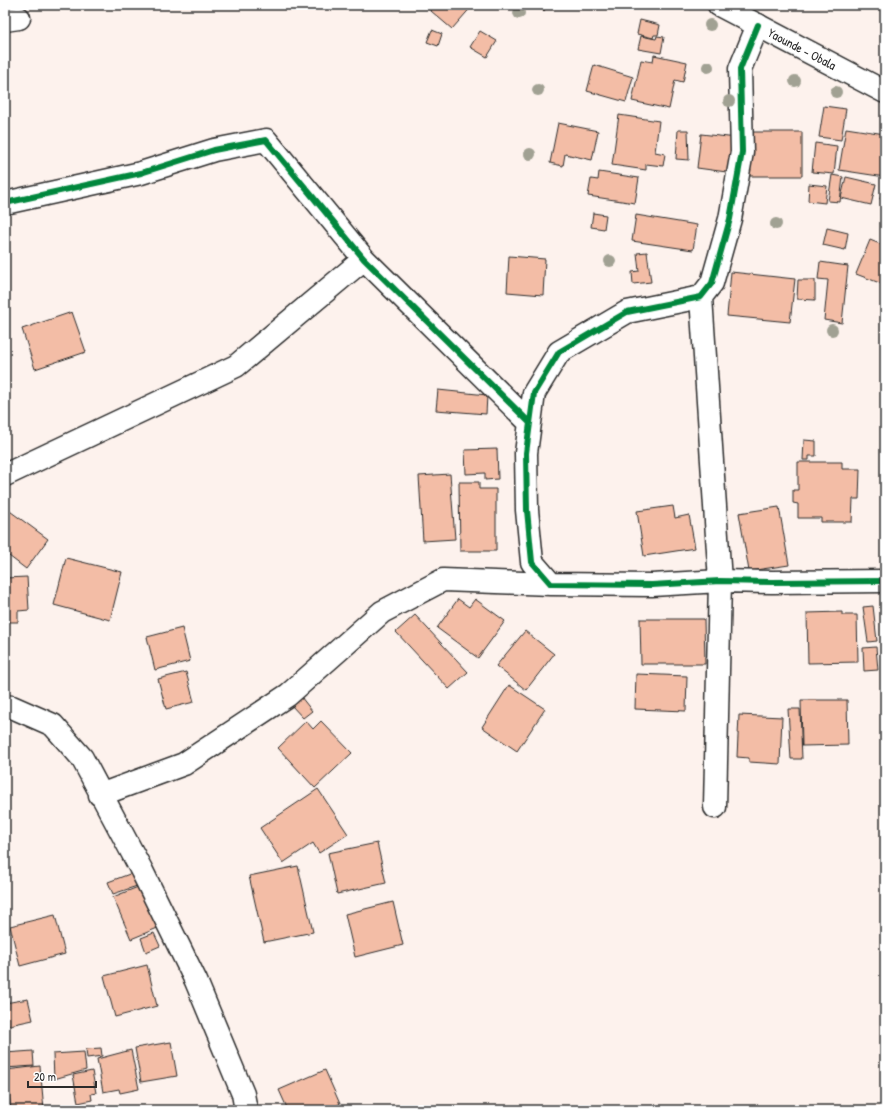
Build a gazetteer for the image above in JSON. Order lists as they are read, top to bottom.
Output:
{
  "streets": {
    "main road": ["Yaounde - Obala"]
  },
  "scale_bar": "20 m"
}
